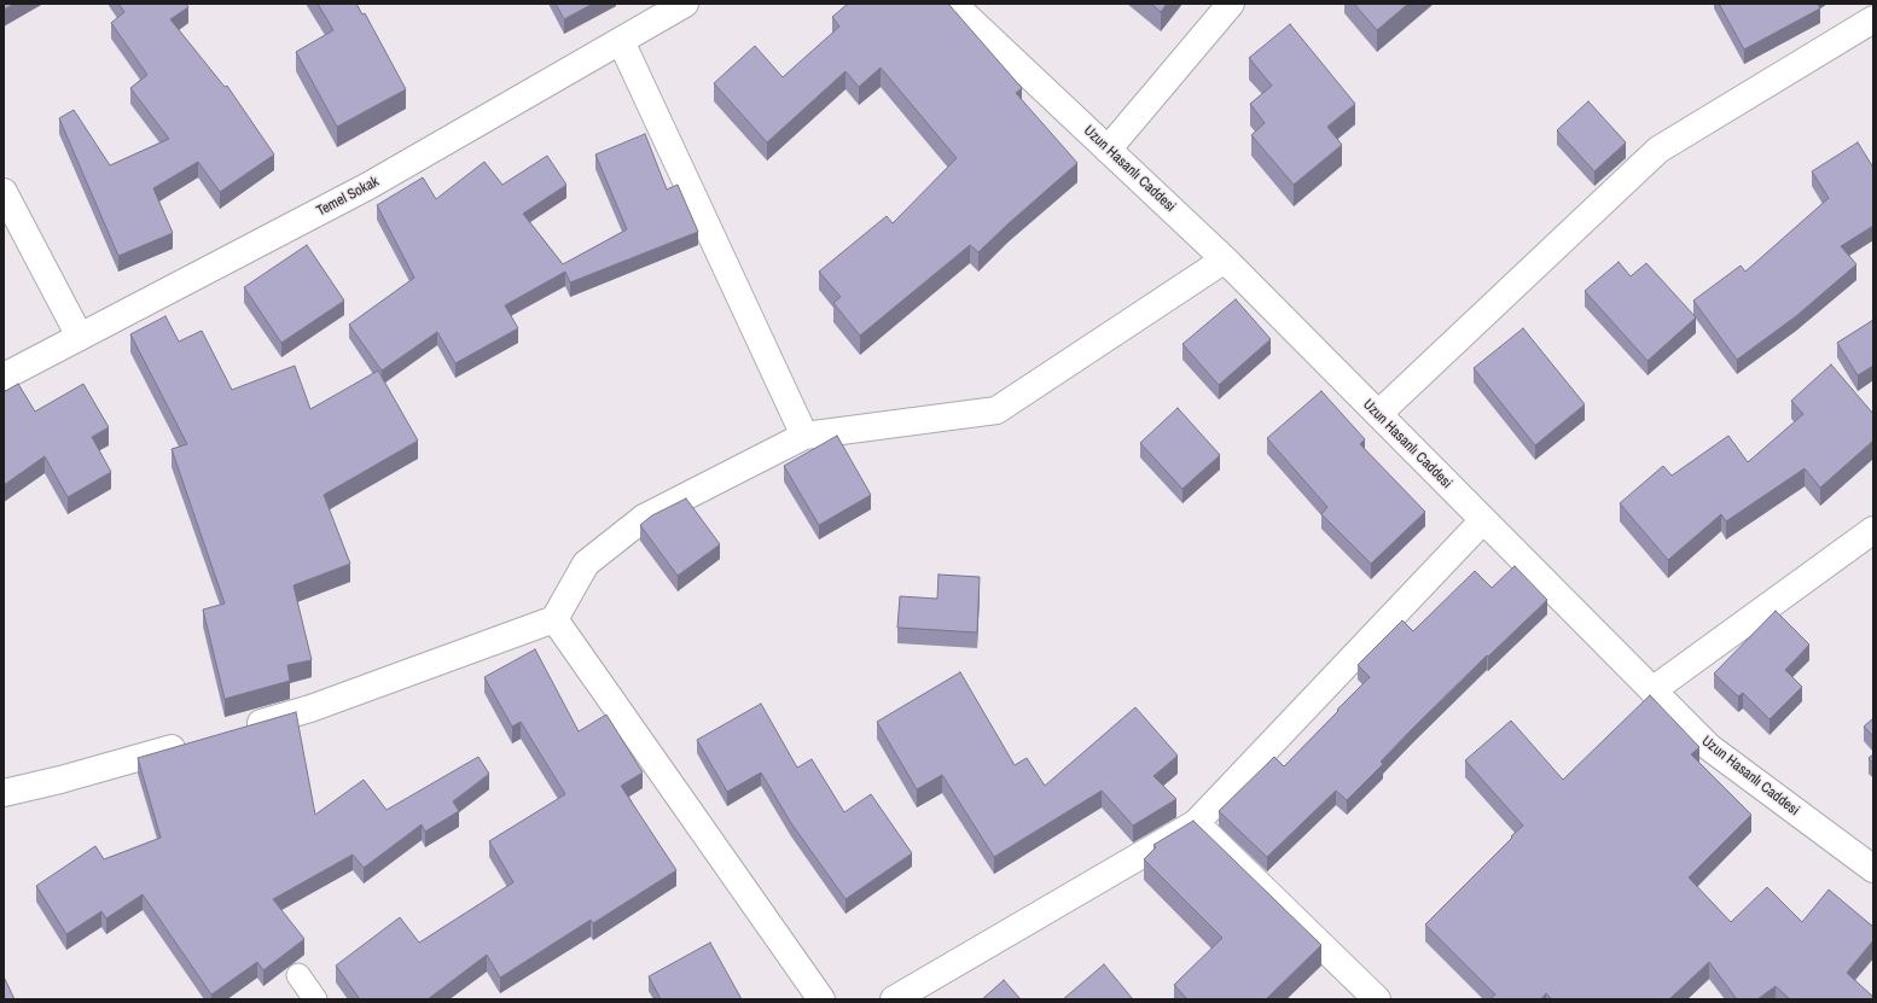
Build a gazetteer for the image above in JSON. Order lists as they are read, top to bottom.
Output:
{
  "streets": {
    "street": ["Uzun Hasanlı Caddesi", "Temel Sokak"]
  }
}
